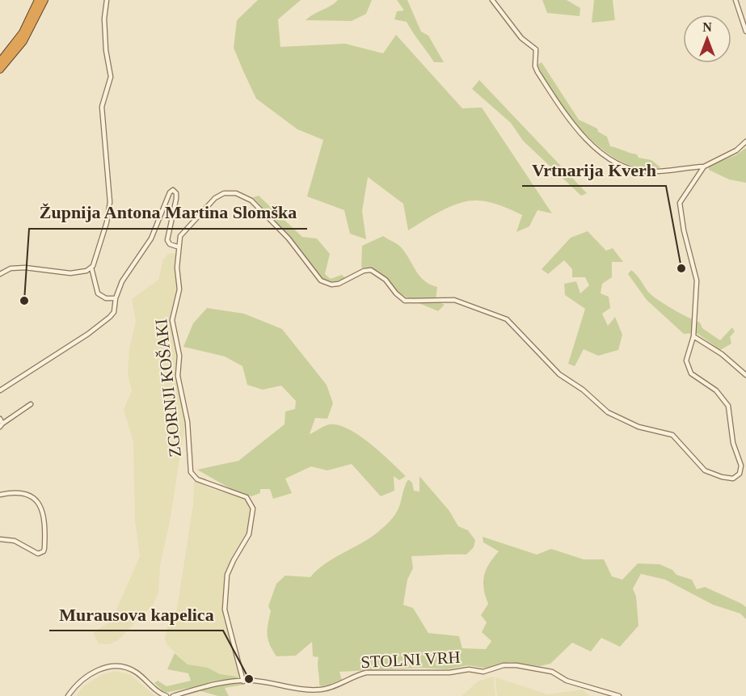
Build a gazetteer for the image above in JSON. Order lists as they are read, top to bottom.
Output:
{
  "streets": {
    "street": ["ZGORNJI KOŠAKI", "STOLNI VRH"]
  },
  "crossings": [
    ["ZGORNJI KOŠAKI", "STOLNI VRH"]
  ],
  "places": ["Vrtnarija Kverh", "Župnija Antona Martina Slomška", "Murausova kapelica"],
  "north": "top"
}
